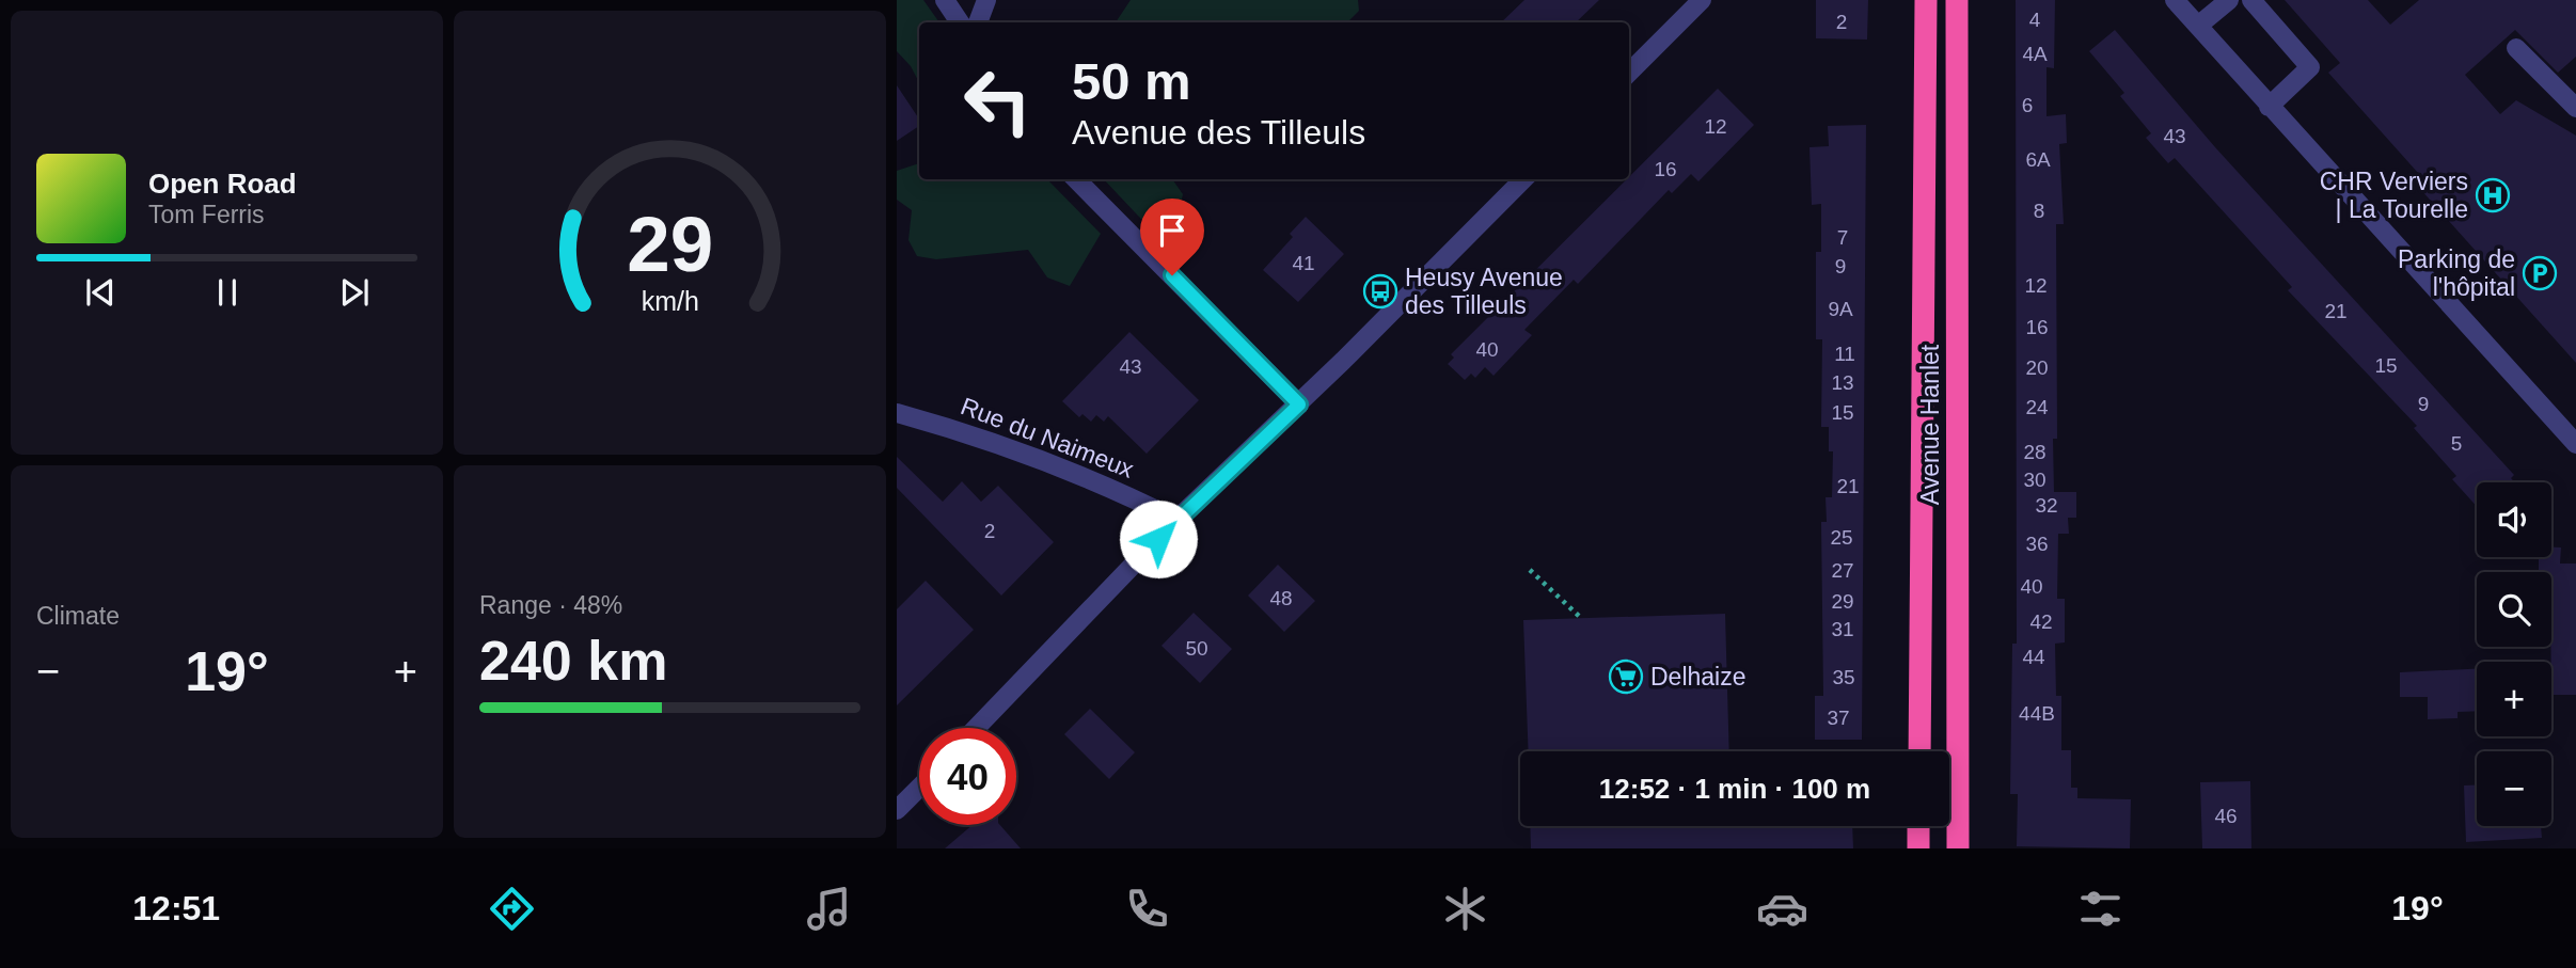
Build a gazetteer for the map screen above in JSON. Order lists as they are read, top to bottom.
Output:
{
  "streets": {
    "highway": ["Avenue Hanlet"],
    "street": ["Rue du Naimeux"]
  },
  "places": {
    "hospital": ["CHR Verviers | La Tourelle"],
    "parking": ["Parking de l'hôpital"],
    "bus stop": ["Heusy Avenue des Tilleuls"],
    "supermarket": ["Delhaize"]
  },
  "house_numbers": [
    "4",
    "2",
    "4A",
    "6",
    "12",
    "43",
    "6A",
    "16",
    "8",
    "7",
    "41",
    "9",
    "12",
    "9A",
    "21",
    "16",
    "40",
    "11",
    "15",
    "43",
    "20",
    "13",
    "9",
    "24",
    "15",
    "5",
    "28",
    "30",
    "21",
    "32",
    "2",
    "25",
    "36",
    "27",
    "40",
    "48",
    "29",
    "42",
    "31",
    "50",
    "44",
    "35",
    "44B",
    "37",
    "46"
  ],
  "page": {
    "turn": ["50 m", "Avenue des Tilleuls"],
    "song": ["Open Road", "Tom Ferris"],
    "tile": [
      "Climate",
      ["Range · 48%", "240 km"]
    ],
    "map_buttons": ["+", "−"],
    "heat": ["−", "19°", "+"],
    "limit": "40",
    "trip": "12:52 · 1 min · 100 m",
    "tabs": ["12:51", "19°"],
    "gauge": ["29", "km/h"]
  }
}
